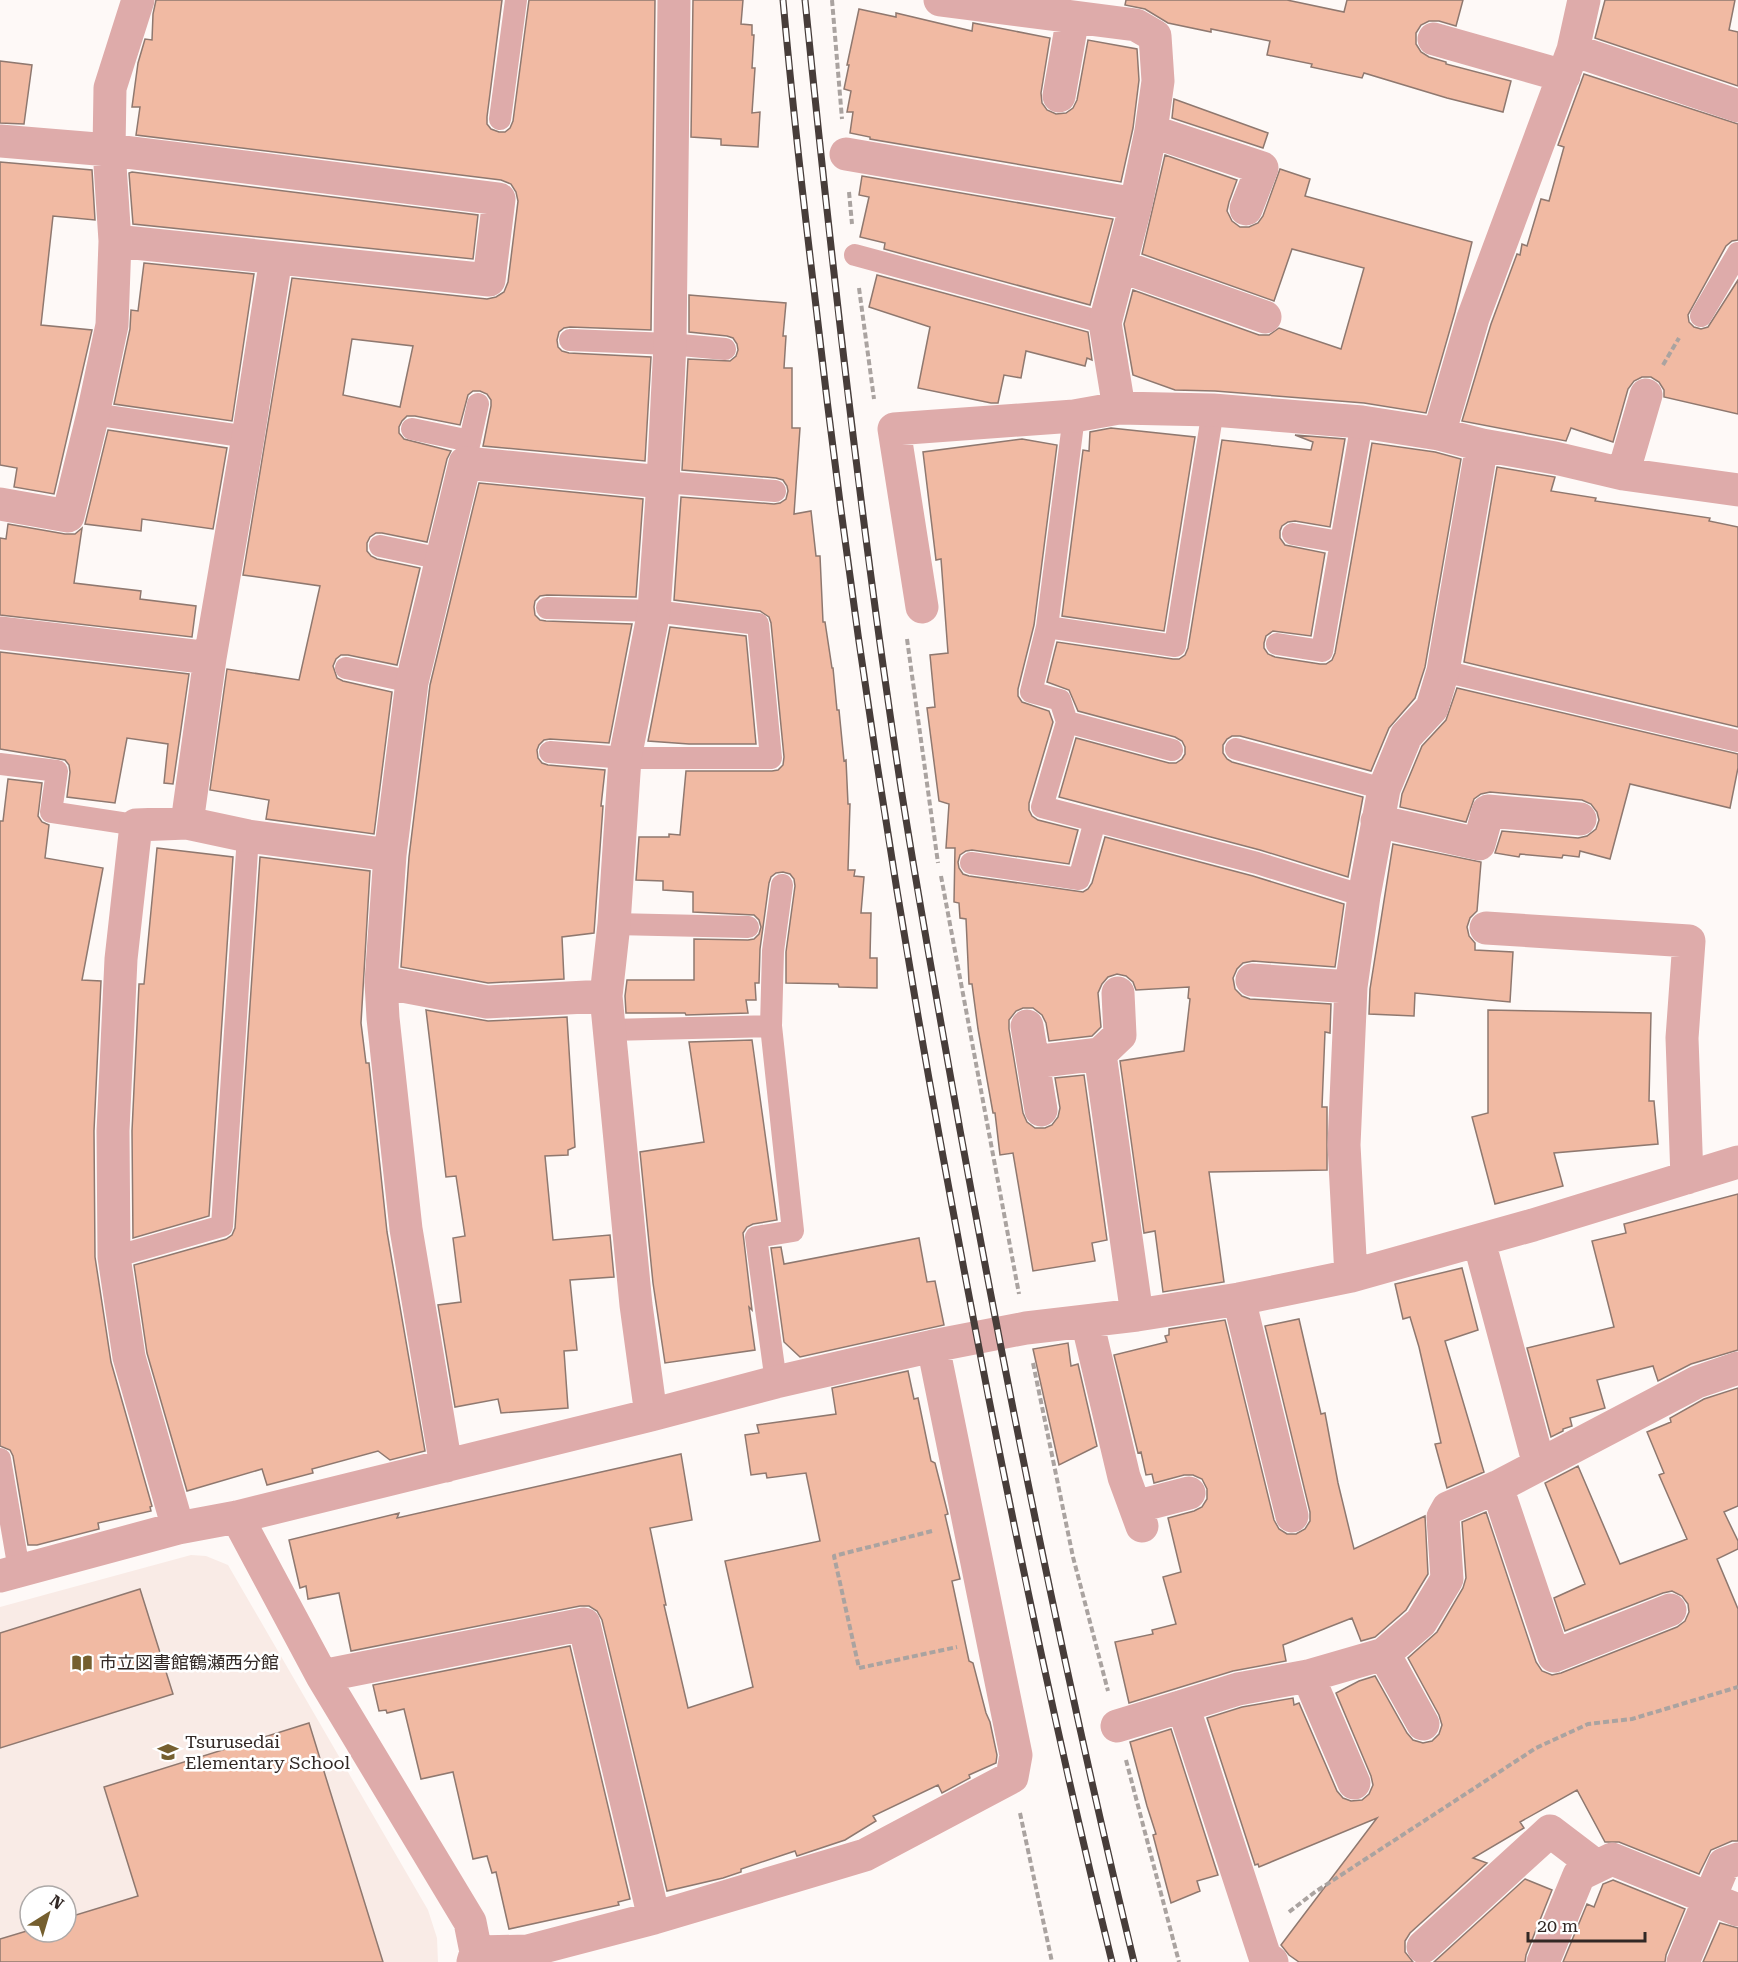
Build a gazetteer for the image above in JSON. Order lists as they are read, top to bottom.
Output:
{
  "places": {
    "library": ["市立図書館鶴瀬西分館"],
    "school or university": ["Tsurusedai Elementary School"]
  },
  "scale_bar": "20 m",
  "north": "top right"
}
